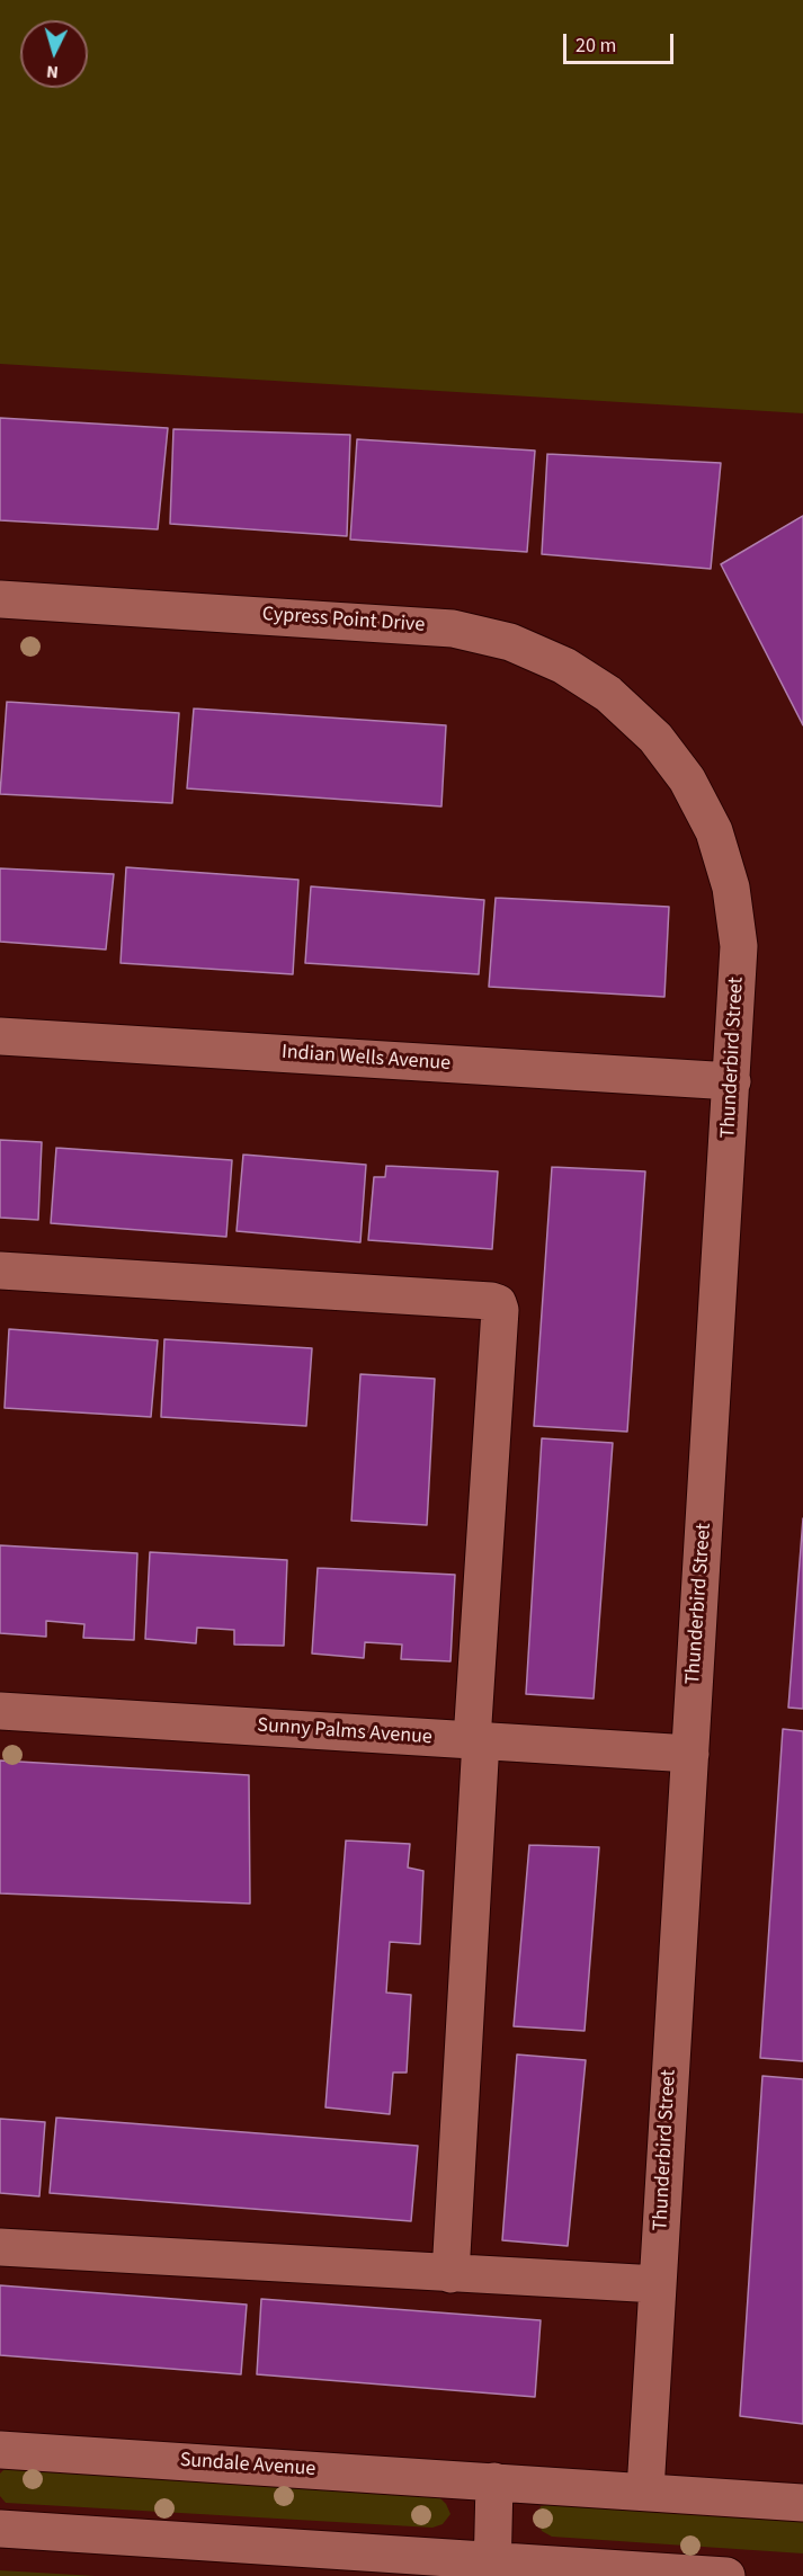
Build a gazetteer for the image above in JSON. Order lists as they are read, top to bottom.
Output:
{
  "streets": {
    "street": [
      "Cypress Point Drive",
      "Thunderbird Street",
      "Indian Wells Avenue",
      "Sunny Palms Avenue",
      "Sundale Avenue"
    ]
  },
  "crossings": [
    ["Cypress Point Drive", "Thunderbird Street"],
    ["Thunderbird Street", "Indian Wells Avenue"],
    ["Thunderbird Street", "Sunny Palms Avenue"],
    ["Thunderbird Street", "Sundale Avenue"]
  ],
  "scale_bar": "20 m",
  "north": "bottom"
}
